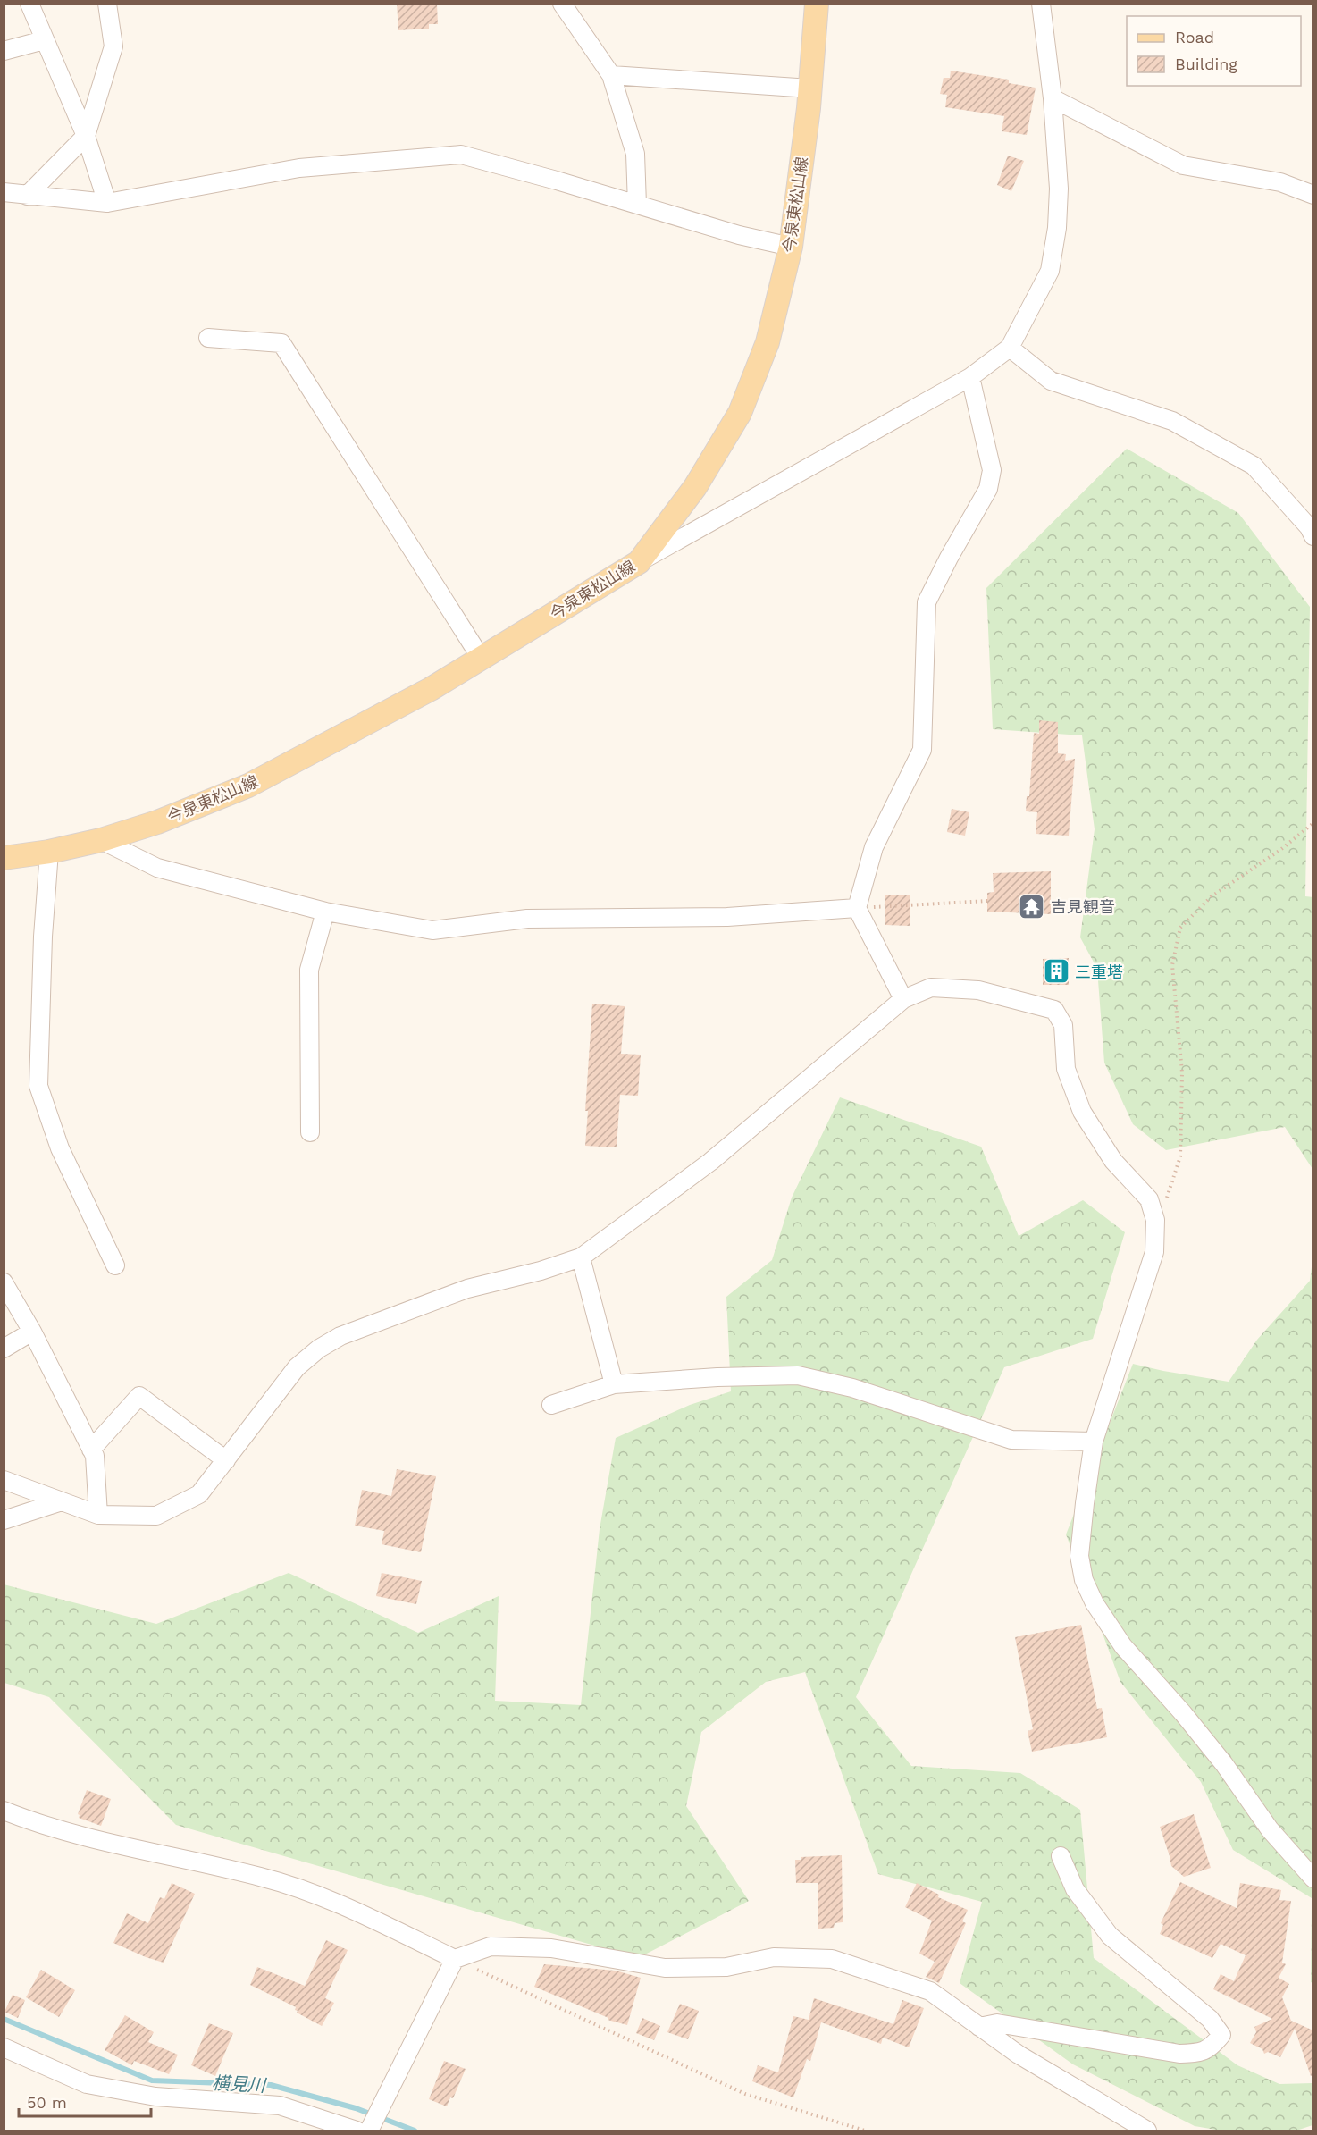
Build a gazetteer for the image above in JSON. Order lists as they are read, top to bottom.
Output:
{
  "streets": {
    "main road": ["今泉東松山線"]
  },
  "water": ["横見川"],
  "places": {
    "temple": ["吉見観音"],
    "building": ["三重塔"]
  },
  "legend": ["Road", "Building"],
  "scale_bar": "50 m"
}
